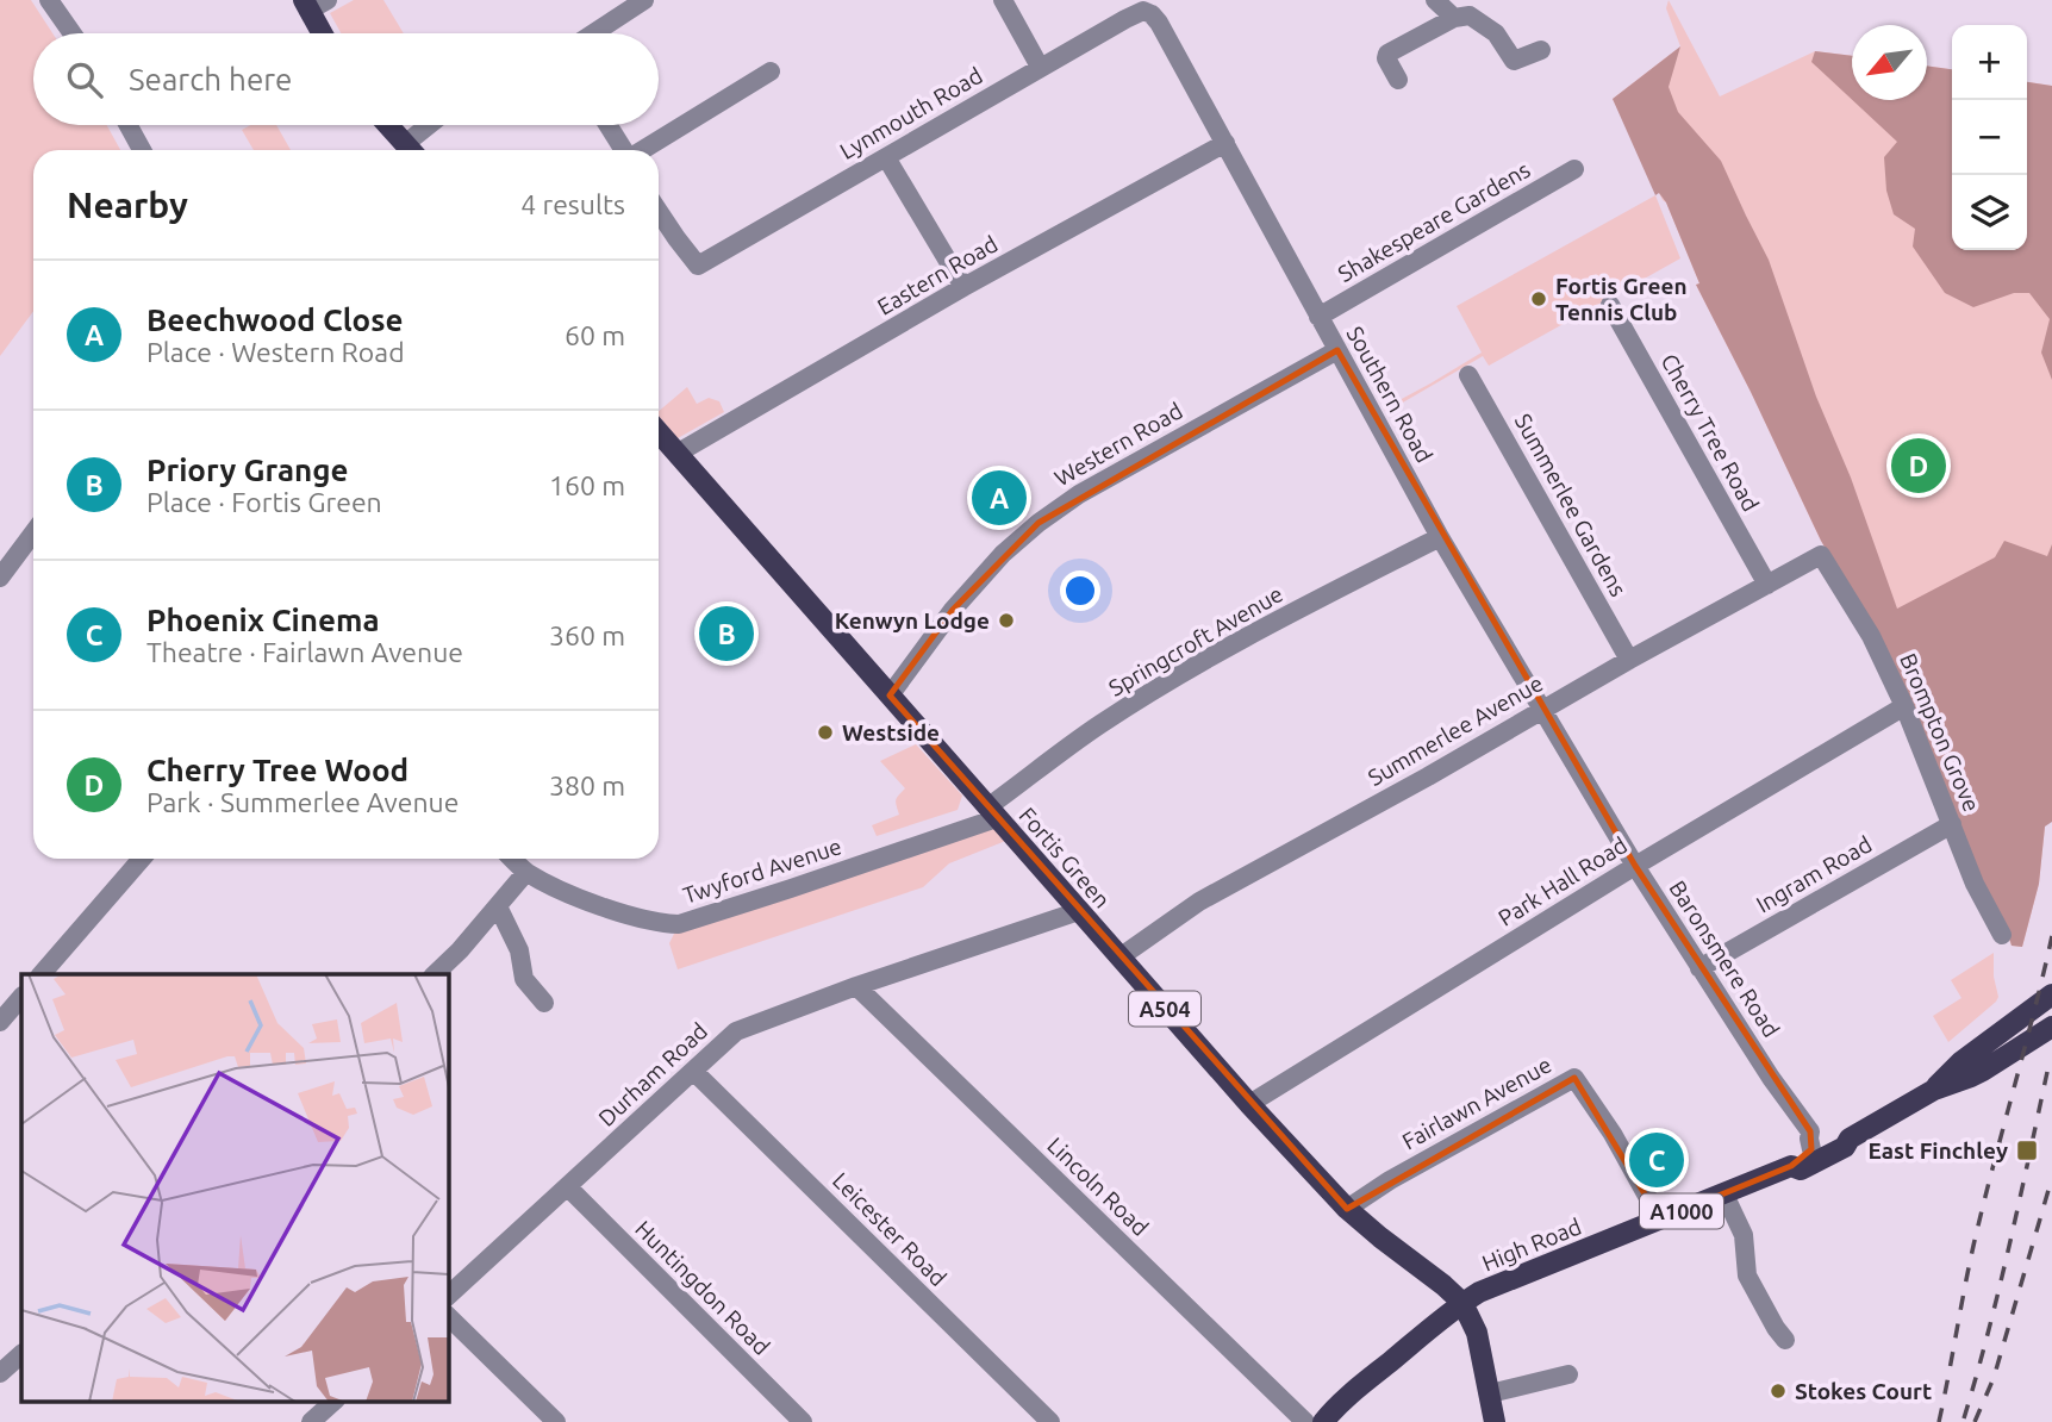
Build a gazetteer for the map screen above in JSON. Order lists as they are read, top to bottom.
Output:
{
  "streets": {
    "main road": [
      "Fortis Green",
      "A504",
      "A1000",
      "High Road"
    ],
    "street": [
      "Lynmouth Road",
      "Shakespeare Gardens",
      "Eastern Road",
      "Southern Road",
      "Cherry Tree Road",
      "Western Road",
      "Summerlee Gardens",
      "Springcroft Avenue",
      "Summerlee Avenue",
      "Brompton Grove",
      "Twyford Avenue",
      "Ingram Road",
      "Park Hall Road",
      "Baronsmere Road",
      "Durham Road",
      "Fairlawn Avenue",
      "Lincoln Road",
      "Leicester Road",
      "Huntingdon Road"
    ]
  },
  "crossings": [
    ["Lynmouth Road", "Southern Road"],
    ["Shakespeare Gardens", "Southern Road"],
    ["Eastern Road", "Southern Road"],
    ["Eastern Road", "Fortis Green"],
    ["Southern Road", "Western Road"],
    ["Southern Road", "Springcroft Avenue"],
    ["Southern Road", "Summerlee Avenue"],
    ["Southern Road", "Baronsmere Road"],
    ["Cherry Tree Road", "Summerlee Avenue"],
    ["Western Road", "Fortis Green"],
    ["Summerlee Gardens", "Summerlee Avenue"],
    ["Springcroft Avenue", "Fortis Green"],
    ["Springcroft Avenue", "Twyford Avenue"],
    ["Summerlee Avenue", "Brompton Grove"],
    ["Summerlee Avenue", "Fortis Green"],
    ["Brompton Grove", "Ingram Road"],
    ["Brompton Grove", "Park Hall Road"],
    ["Fortis Green", "Twyford Avenue"],
    ["Fortis Green", "Park Hall Road"],
    ["Fortis Green", "A504"],
    ["Fortis Green", "Durham Road"],
    ["Fortis Green", "Fairlawn Avenue"],
    ["Fortis Green", "High Road"],
    ["Ingram Road", "Baronsmere Road"],
    ["Park Hall Road", "Baronsmere Road"],
    ["Baronsmere Road", "High Road"],
    ["A504", "High Road"],
    ["Durham Road", "Lincoln Road"],
    ["Durham Road", "Leicester Road"],
    ["Durham Road", "Huntingdon Road"],
    ["Fairlawn Avenue", "High Road"]
  ],
  "places": {
    "other": [
      "Fortis Green Tennis Club",
      "Kenwyn Lodge",
      "Westside",
      "Stokes Court"
    ],
    "transit": ["East Finchley"]
  },
  "north": "bottom left",
  "page": {
    "map_buttons": ["+", "−"],
    "search": "Search here",
    "heading": ["Nearby", "4 results"],
    "list": [
      {
        "mark": "A",
        "name": "Beechwood Close",
        "note": "Place · Western Road",
        "value": "60 m"
      },
      {
        "mark": "B",
        "name": "Priory Grange",
        "note": "Place · Fortis Green",
        "value": "160 m"
      },
      {
        "mark": "C",
        "name": "Phoenix Cinema",
        "note": "Theatre · Fairlawn Avenue",
        "value": "360 m"
      },
      {
        "mark": "D",
        "name": "Cherry Tree Wood",
        "note": "Park · Summerlee Avenue",
        "value": "380 m"
      }
    ],
    "pins": [
      "D",
      "A",
      "B",
      "C"
    ]
  }
}
